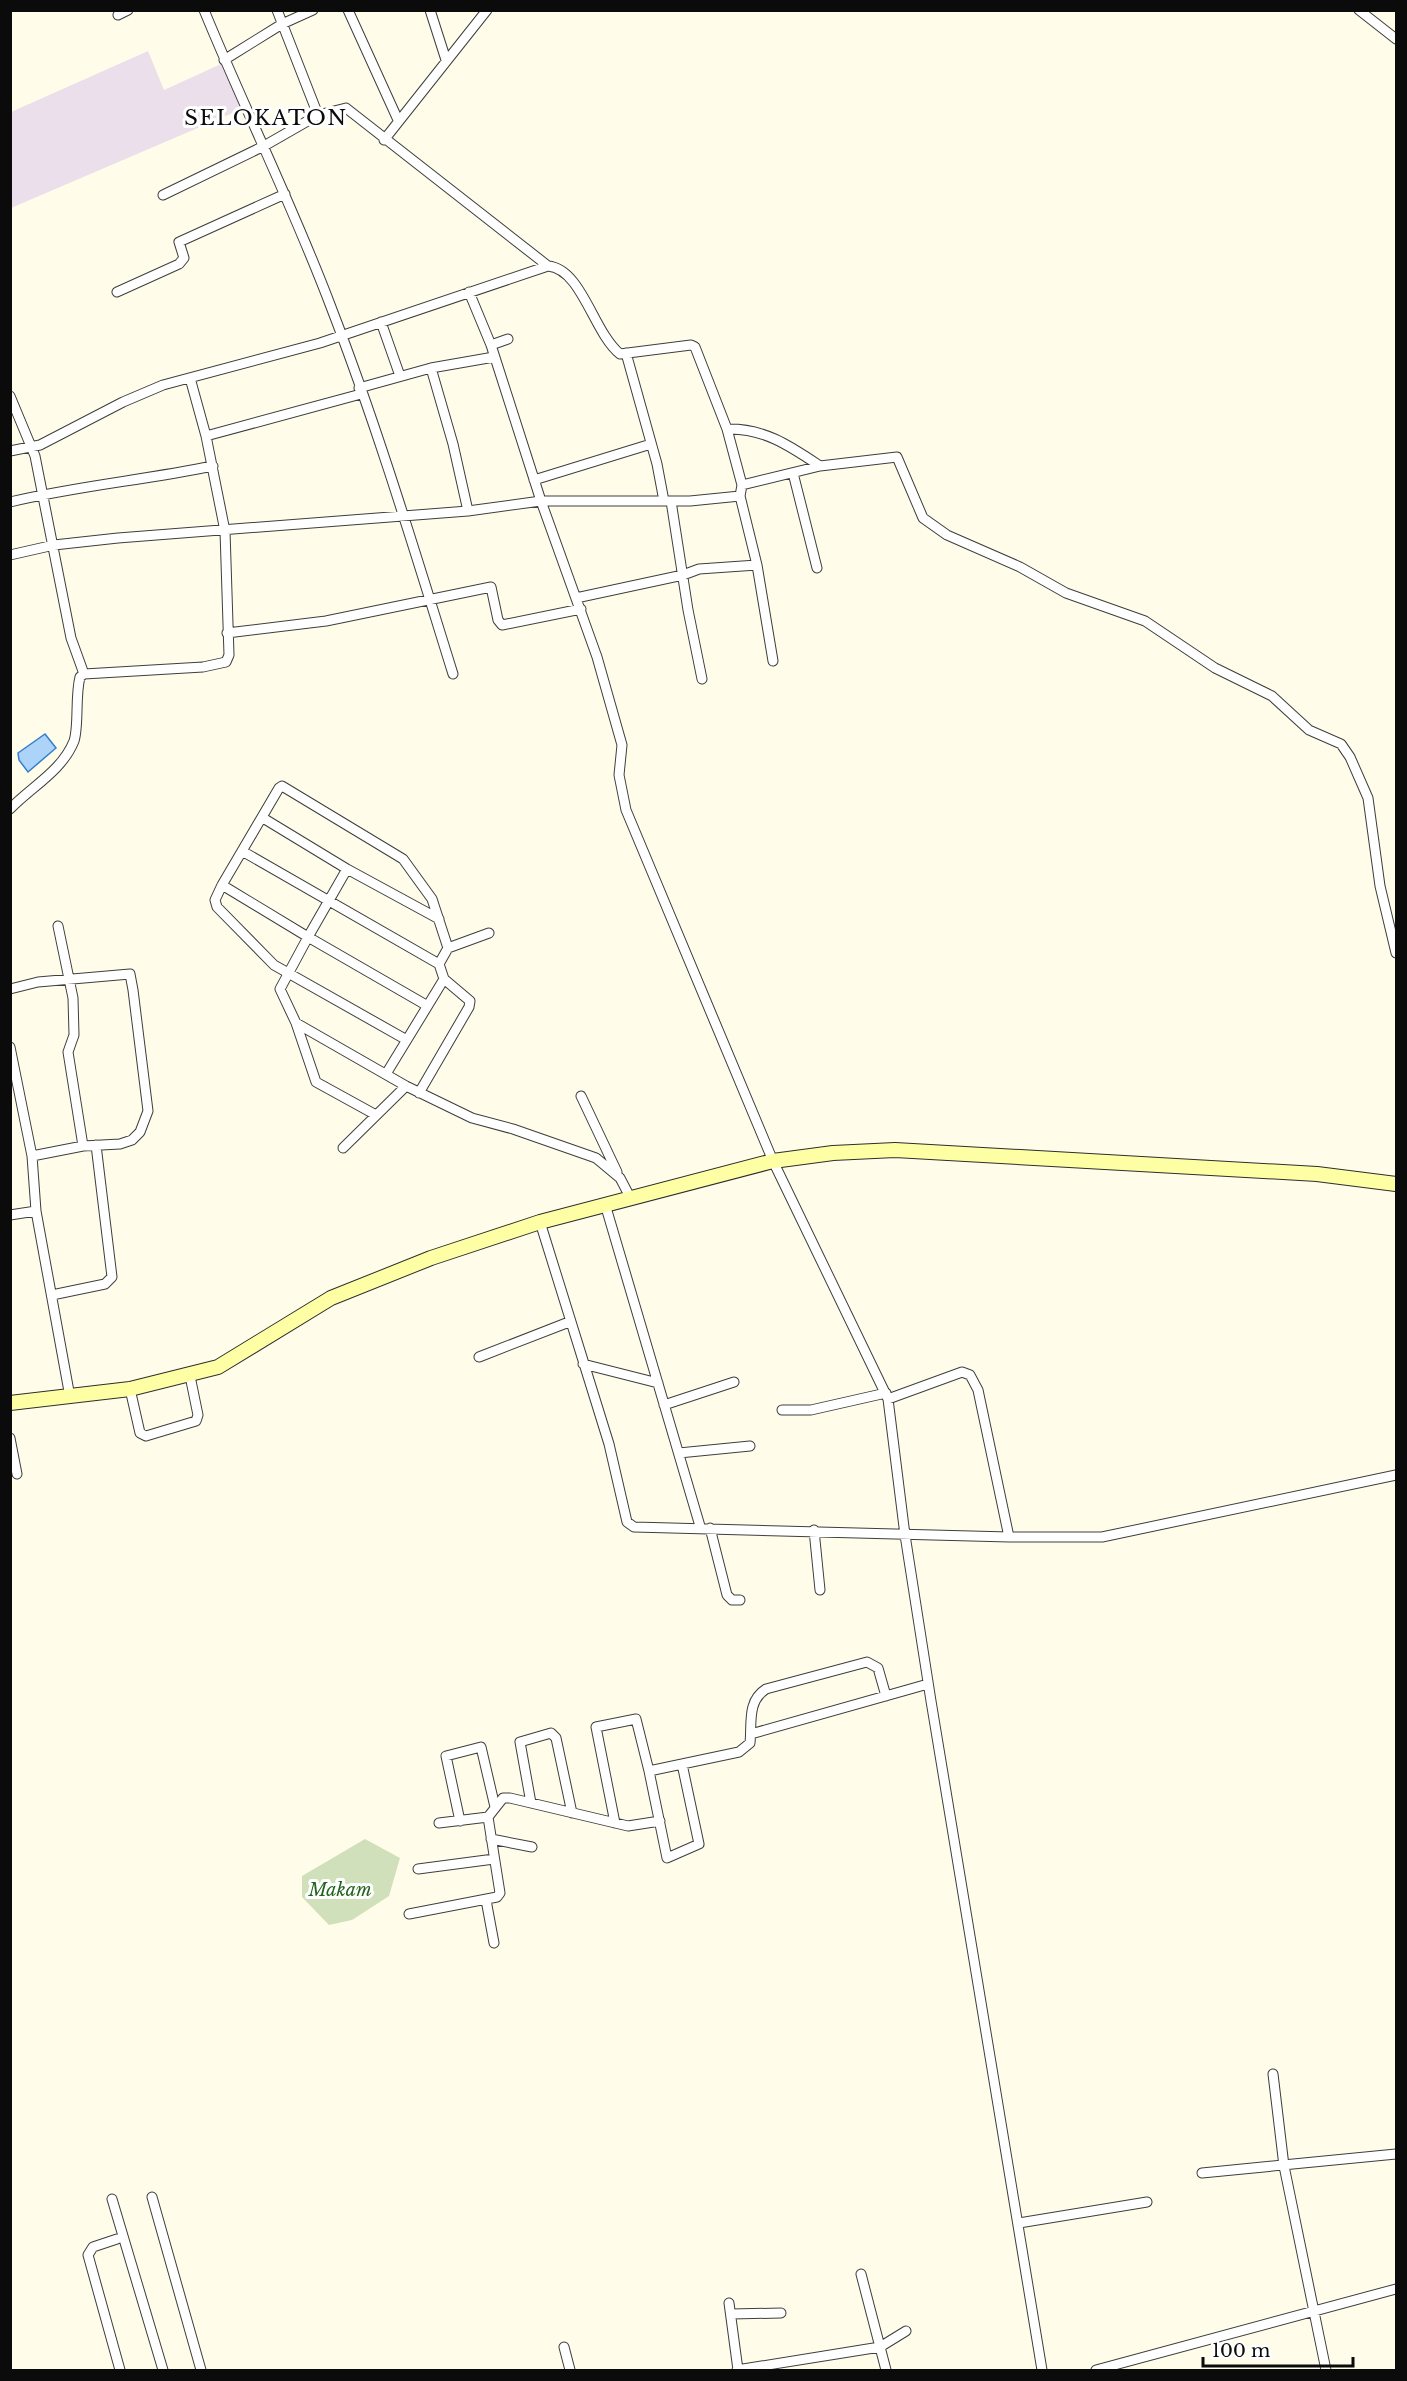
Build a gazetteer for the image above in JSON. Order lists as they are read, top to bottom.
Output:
{
  "districts": ["SELOKATON"],
  "parks": ["Makam"],
  "scale_bar": "100 m"
}
